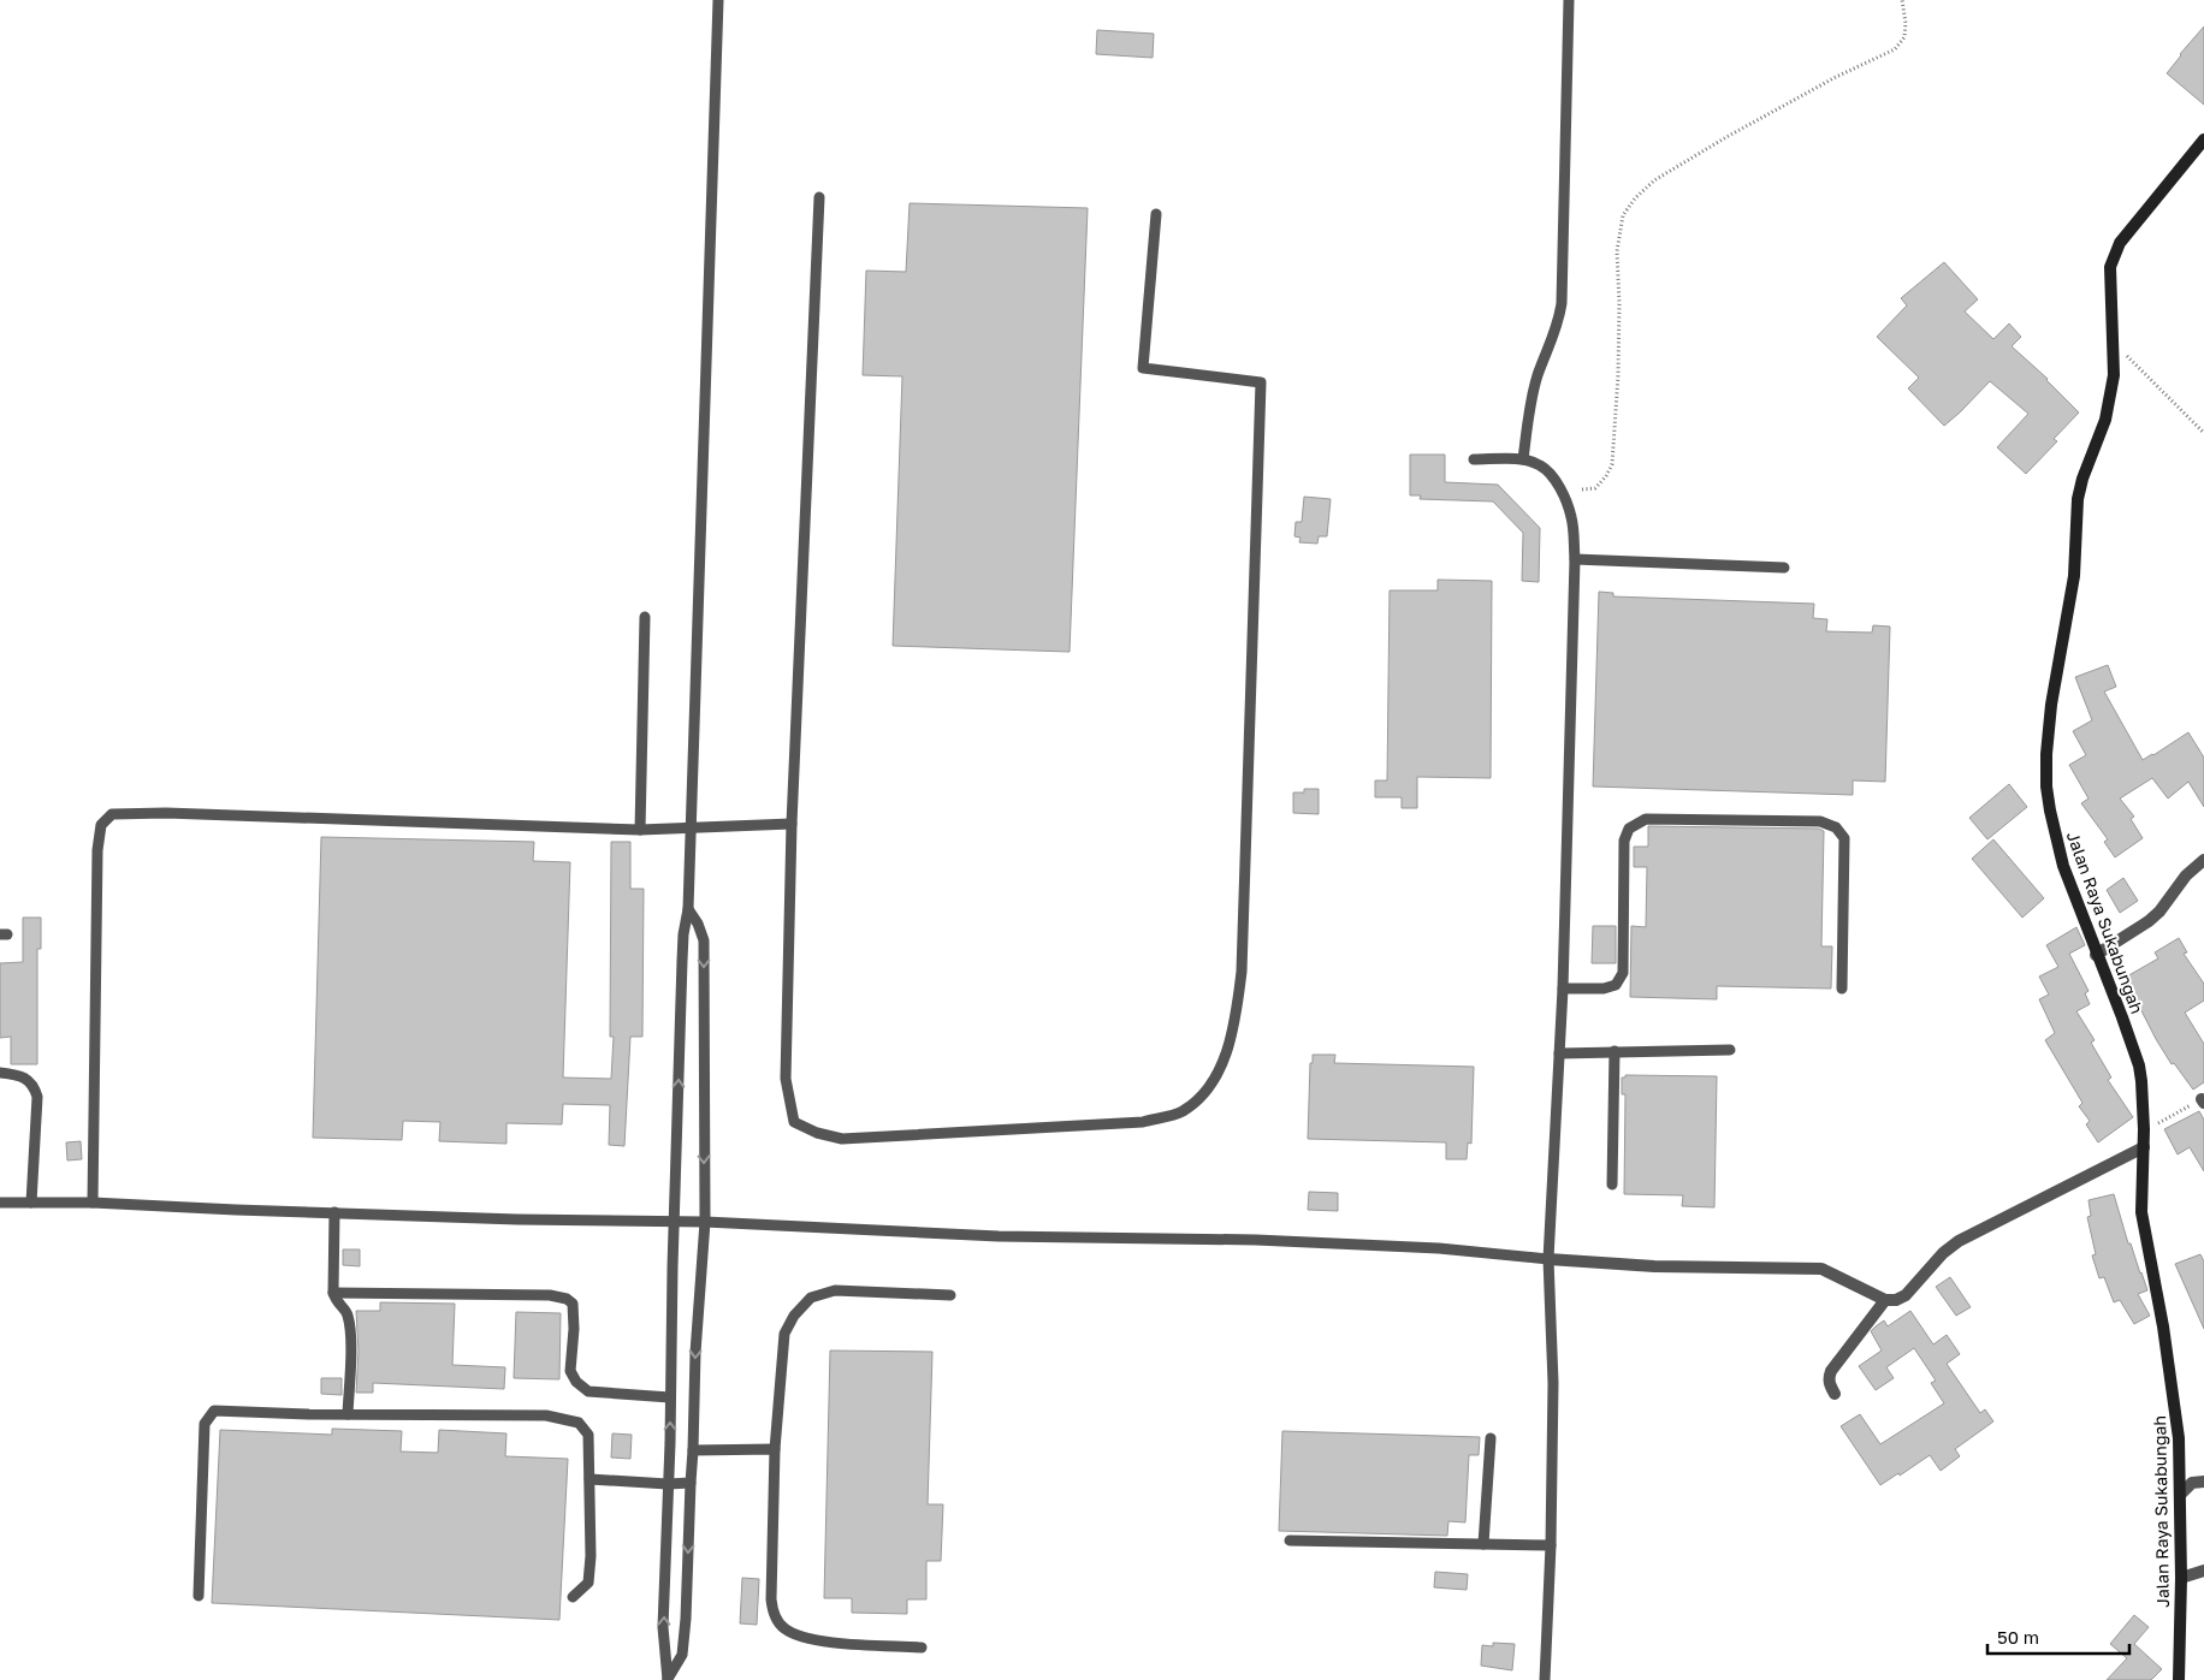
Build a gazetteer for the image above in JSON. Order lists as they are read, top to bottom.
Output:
{
  "streets": {
    "street": ["Jalan Raya Sukabungah"]
  },
  "scale_bar": "50 m"
}
